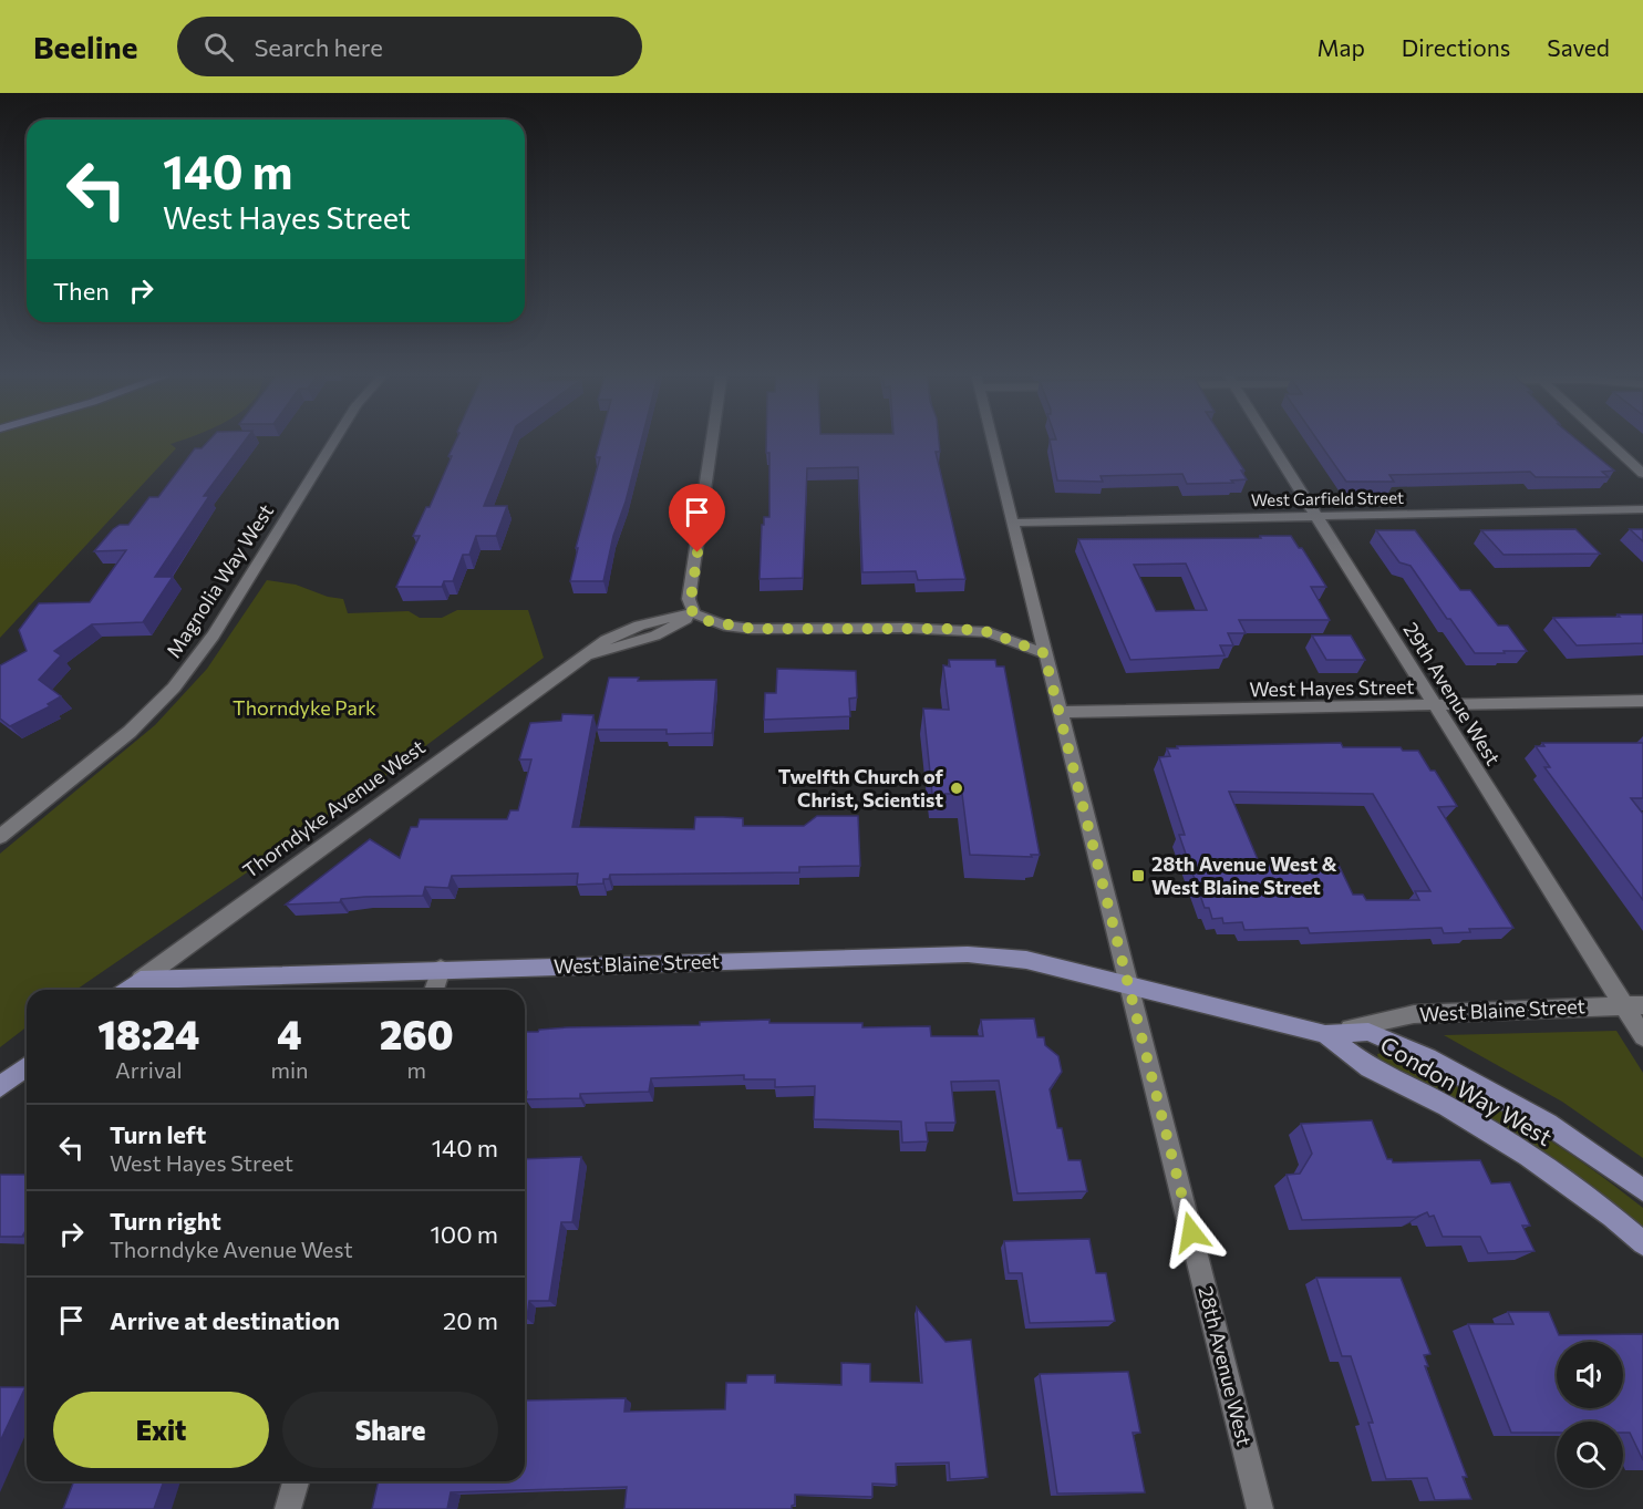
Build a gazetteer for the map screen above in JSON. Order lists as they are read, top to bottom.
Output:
{
  "streets": {
    "main road": ["Thorndyke Avenue West", "West Blaine Street", "Condon Way West"],
    "street": [
      "West Garfield Street",
      "Magnolia Way West",
      "West Hayes Street",
      "29th Avenue West",
      "28th Avenue West"
    ]
  },
  "crossings": [
    ["West Garfield Street", "29th Avenue West"],
    ["West Garfield Street", "28th Avenue West"],
    ["West Hayes Street", "29th Avenue West"],
    ["West Hayes Street", "28th Avenue West"],
    ["29th Avenue West", "West Blaine Street"],
    ["Thorndyke Avenue West", "West Blaine Street"],
    ["West Blaine Street", "Condon Way West"],
    ["West Blaine Street", "28th Avenue West"],
    ["Condon Way West", "28th Avenue West"]
  ],
  "parks": ["Thorndyke Park"],
  "places": {
    "other": ["Twelfth Church of Christ, Scientist"],
    "transit": ["28th Avenue West & West Blaine Street"]
  },
  "page": {
    "header": "Beeline",
    "search": "Search here",
    "nav": ["Map", "Directions", "Saved"],
    "turn": ["140 m", "West Hayes Street"],
    "then": "Then",
    "eta": [
      "18:24",
      "Arrival",
      "4",
      "min",
      "260",
      "m"
    ],
    "list": [
      {
        "name": "Turn left",
        "note": "West Hayes Street",
        "value": "140 m"
      },
      {
        "name": "Turn right",
        "note": "Thorndyke Avenue West",
        "value": "100 m"
      },
      {
        "name": "Arrive at destination",
        "value": "20 m"
      }
    ],
    "buttons": ["Exit", "Share"]
  }
}
